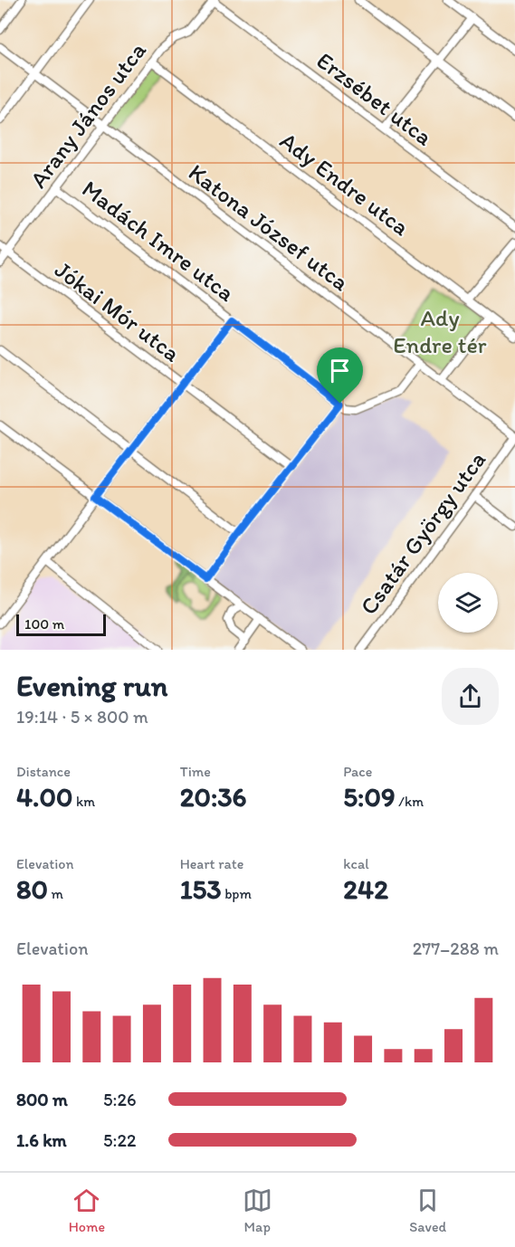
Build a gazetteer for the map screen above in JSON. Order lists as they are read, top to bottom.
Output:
{
  "streets": {
    "street": [
      "Erzsébet utca",
      "Arany János utca",
      "Ady Endre utca",
      "Katona József utca",
      "Madách Imre utca",
      "Jókai Mór utca",
      "Csatár György utca"
    ]
  },
  "crossings": [
    ["Erzsébet utca", "Arany János utca"],
    ["Arany János utca", "Ady Endre utca"],
    ["Arany János utca", "Katona József utca"],
    ["Arany János utca", "Madách Imre utca"],
    ["Arany János utca", "Jókai Mór utca"],
    ["Katona József utca", "Csatár György utca"]
  ],
  "parks": ["Ady Endre tér"],
  "scale_bar": "100 m",
  "page": {
    "scale": "100 m",
    "heading": ["Evening run", "19:14 · 5 × 800 m"],
    "stats": [
      ["Distance", "4.00 km"],
      ["Time", "20:36"],
      ["Pace", "5:09 /km"],
      ["Elevation", "80 m"],
      ["Heart rate", "153 bpm"],
      ["kcal", "242"]
    ],
    "chart": ["Elevation", "277–288 m"],
    "list": [
      {
        "name": "800 m",
        "note": "5:26"
      },
      {
        "name": "1.6 km",
        "note": "5:22"
      }
    ],
    "tabs": ["Home", "Map", "Saved"]
  }
}
